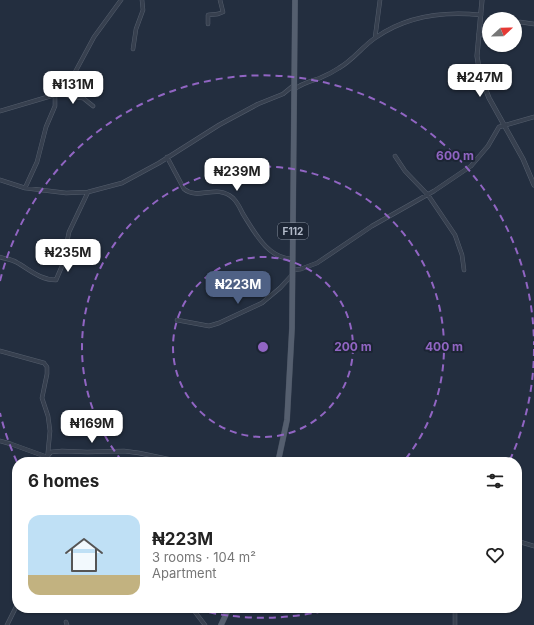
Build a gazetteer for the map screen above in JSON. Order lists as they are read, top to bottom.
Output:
{
  "streets": {
    "main road": ["F112"]
  },
  "north": "right",
  "page": {
    "price": [
      "₦247M",
      "₦131M",
      "₦239M",
      "₦235M",
      "₦223M",
      "₦169M"
    ],
    "heading": "6 homes",
    "list": [
      {
        "name": "₦223M",
        "note": "3 rooms · 104 m² · Apartment"
      }
    ]
  },
  "rings": ["600 m", "200 m", "400 m"]
}
